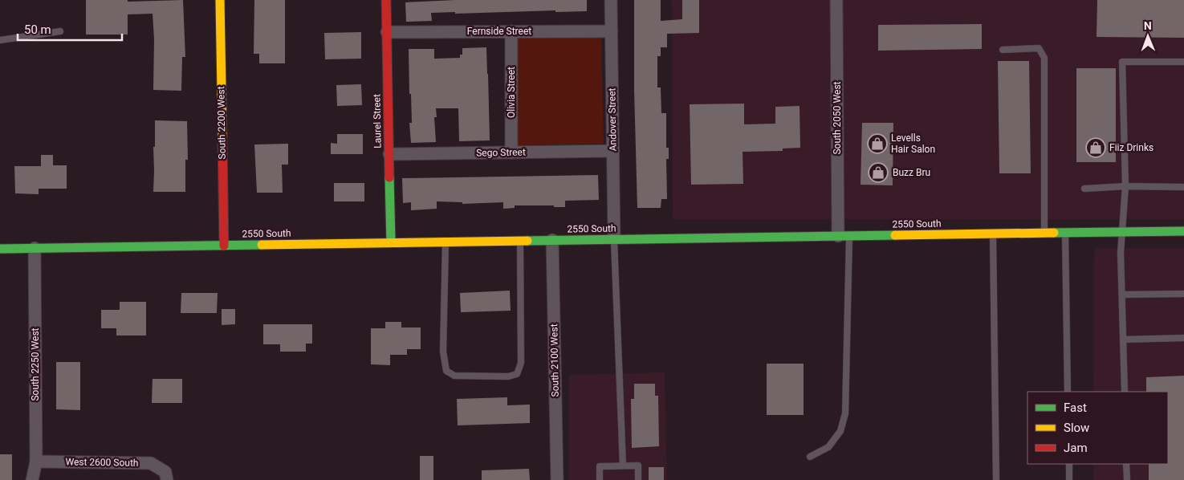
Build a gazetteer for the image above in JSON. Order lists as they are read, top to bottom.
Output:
{
  "streets": {
    "street": [
      "Fernside Street",
      "Olivia Street",
      "South 2050 West",
      "Andover Street",
      "Laurel Street",
      "South 2200 West",
      "Sego Street",
      "2550 South",
      "South 2100 West",
      "South 2250 West",
      "West 2600 South"
    ]
  },
  "crossings": [
    ["Fernside Street", "Olivia Street"],
    ["Fernside Street", "Andover Street"],
    ["Fernside Street", "Laurel Street"],
    ["Olivia Street", "Sego Street"],
    ["South 2050 West", "2550 South"],
    ["Andover Street", "Sego Street"],
    ["Andover Street", "2550 South"],
    ["Laurel Street", "Sego Street"],
    ["Laurel Street", "2550 South"],
    ["South 2200 West", "2550 South"],
    ["2550 South", "South 2100 West"],
    ["2550 South", "South 2250 West"],
    ["South 2250 West", "West 2600 South"]
  ],
  "places": {
    "shop": ["Levells Hair Salon", "Fiiz Drinks", "Buzz Bru"]
  },
  "legend": ["Fast", "Slow", "Jam"],
  "scale_bar": "50 m",
  "north": "top"
}
